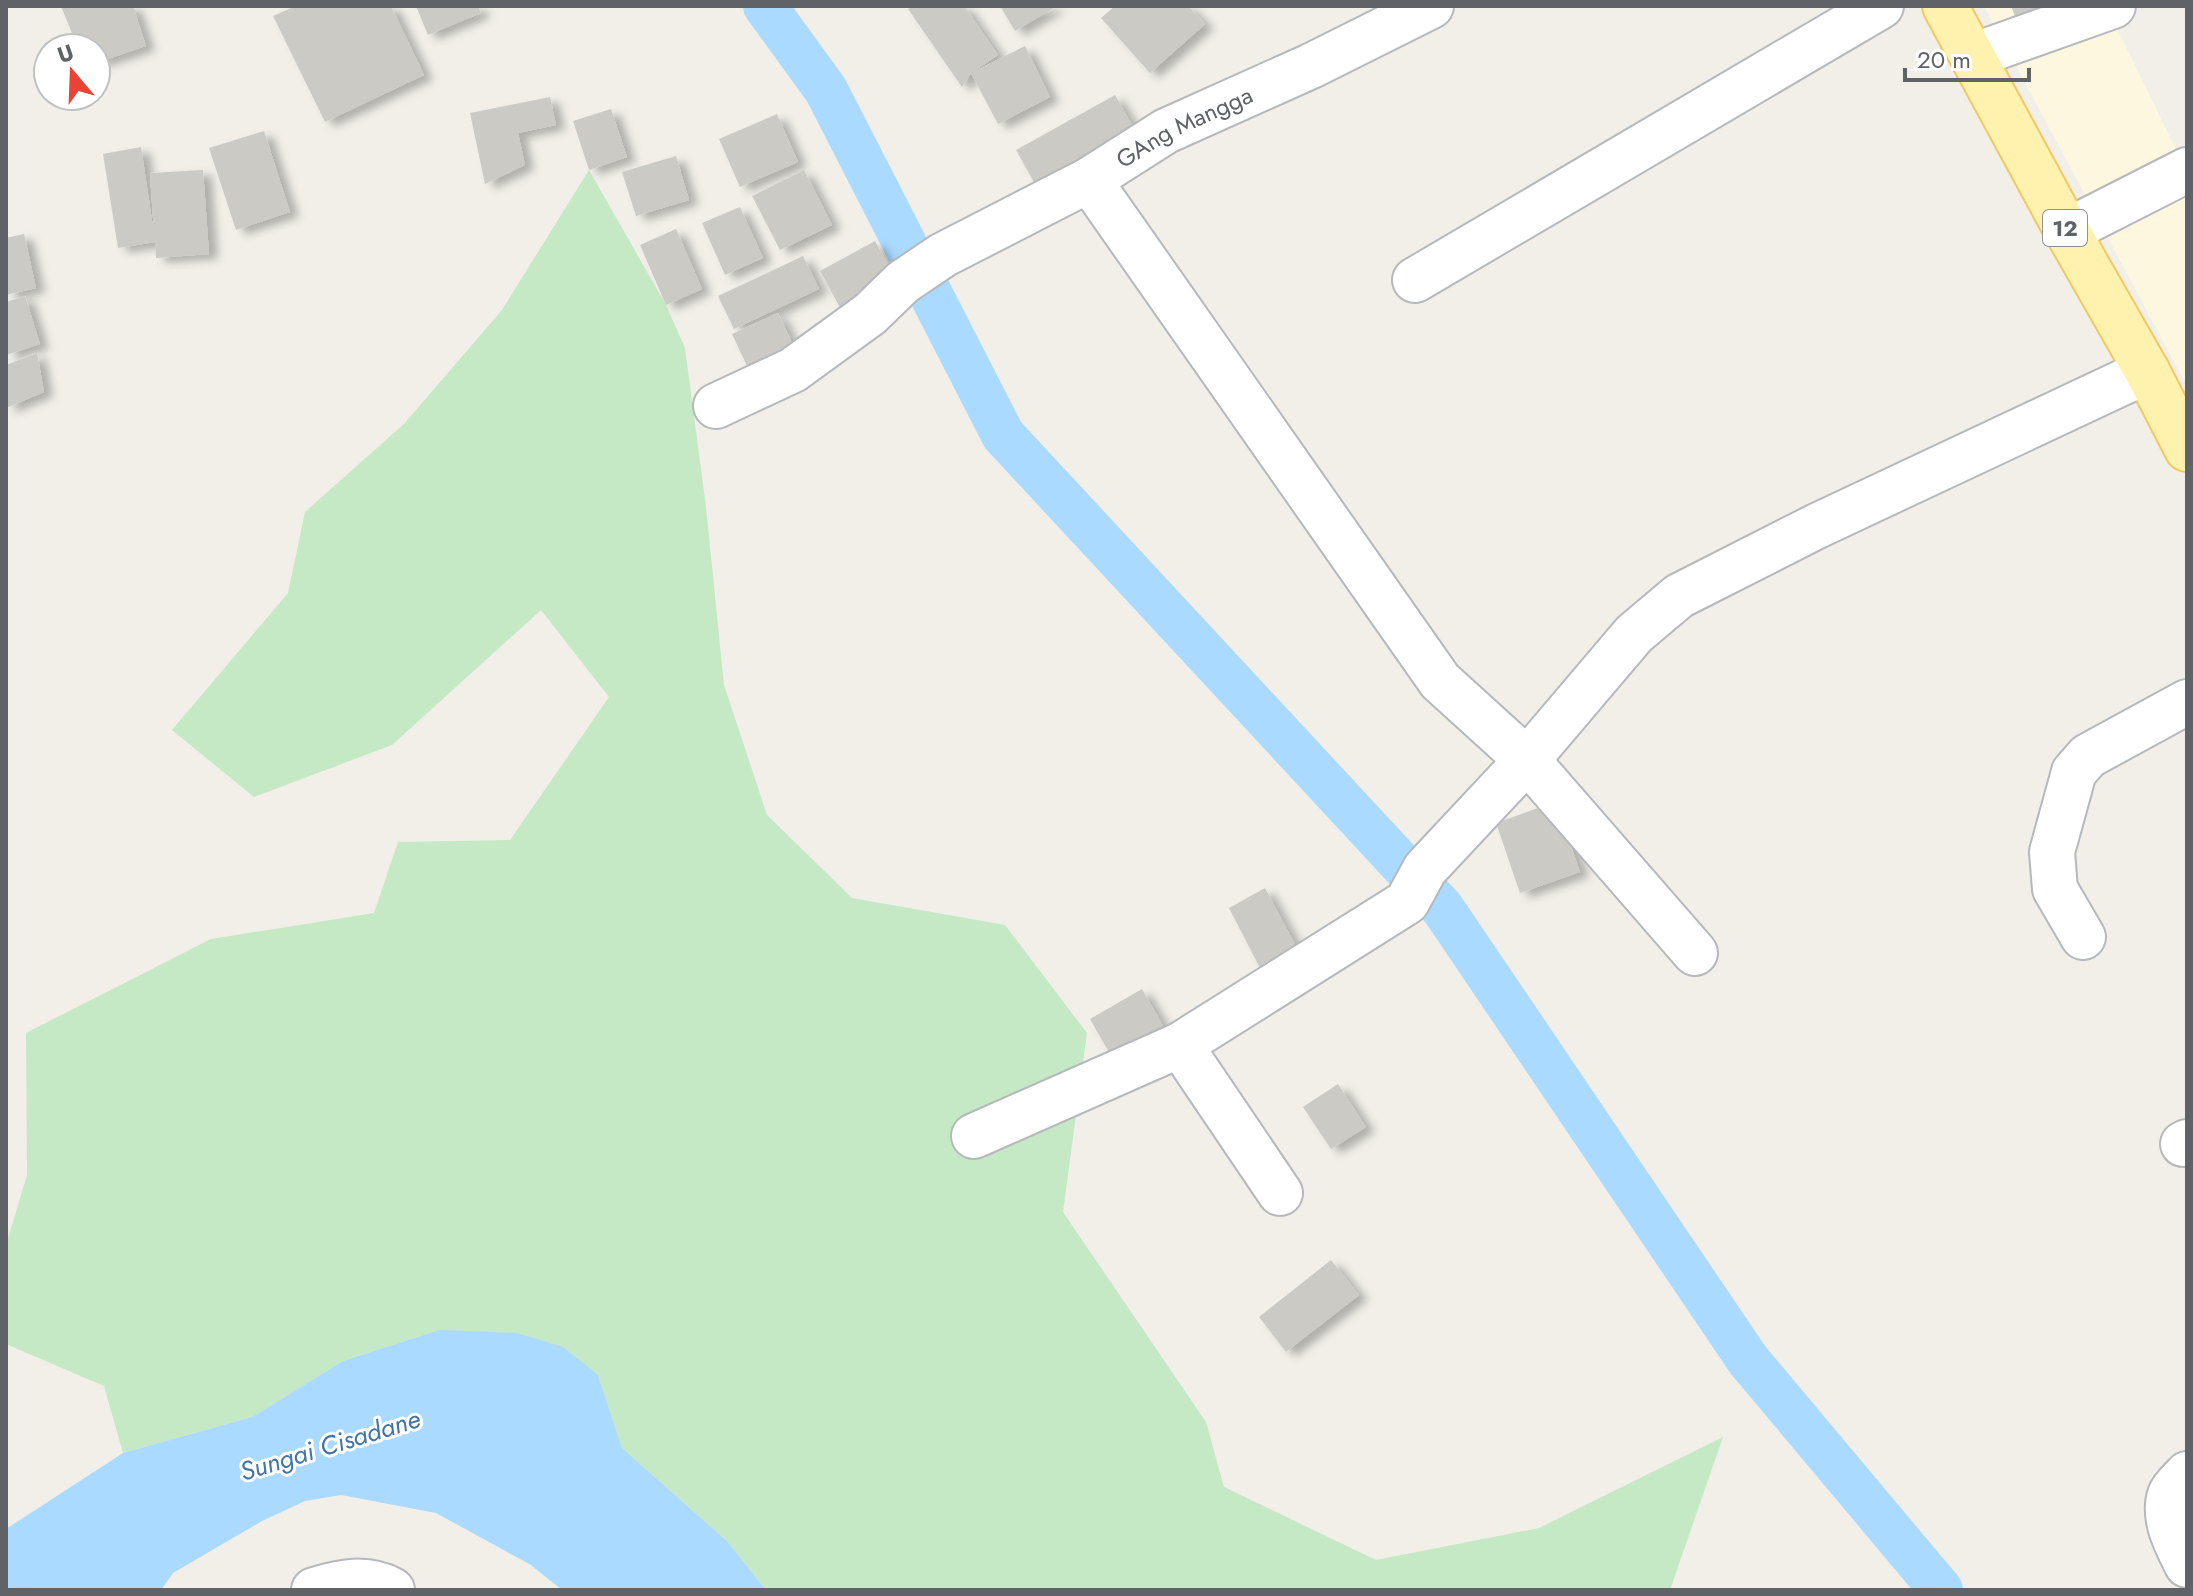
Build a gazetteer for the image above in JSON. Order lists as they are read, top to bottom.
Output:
{
  "streets": {
    "main road": ["12"],
    "street": ["GAng Mangga"]
  },
  "water": ["Sungai Cisadane"],
  "scale_bar": "20 m",
  "north": "top"
}
